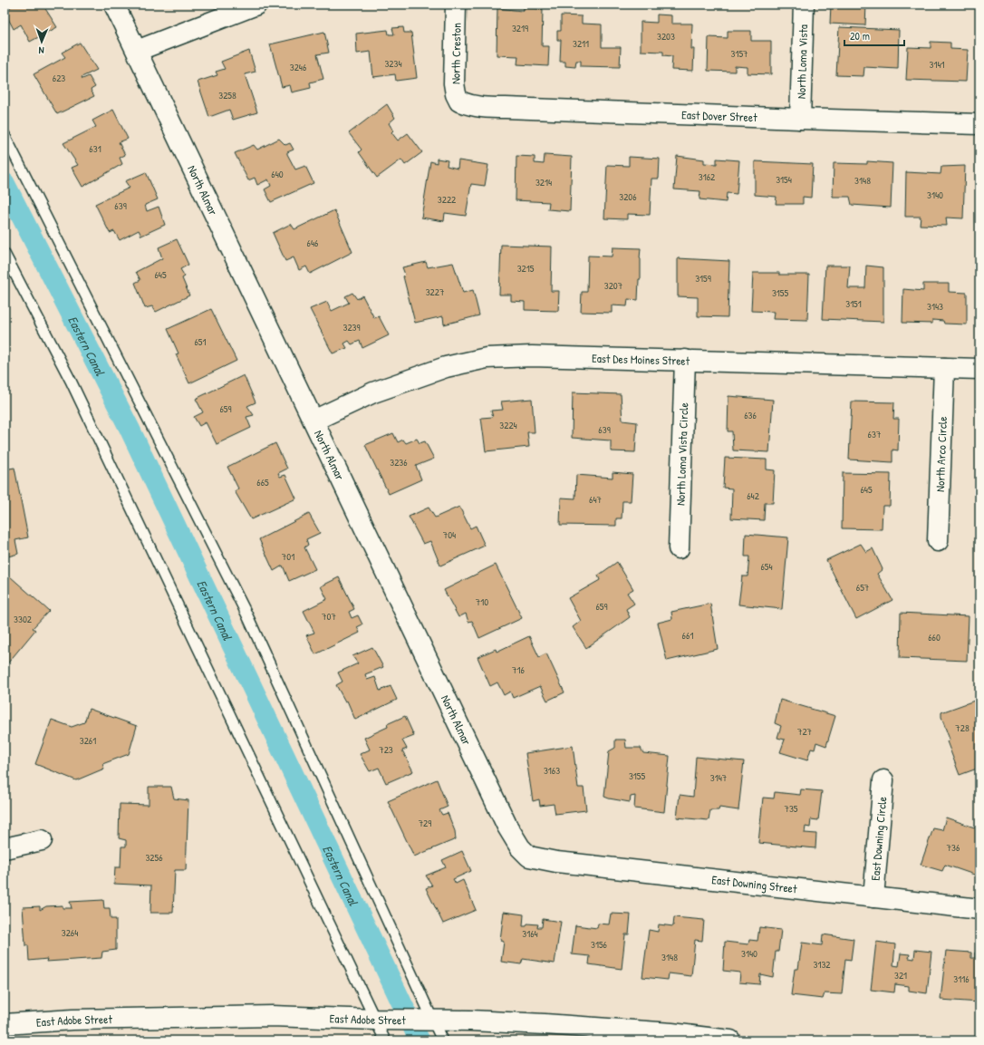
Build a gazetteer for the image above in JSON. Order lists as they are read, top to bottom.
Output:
{
  "streets": {
    "street": [
      "North Creston",
      "North Loma Vista",
      "East Dover Street",
      "North Almar",
      "East Des Moines Street",
      "North Loma Vista Circle",
      "North Arco Circle",
      "East Downing Circle",
      "East Downing Street",
      "East Adobe Street"
    ]
  },
  "crossings": [
    ["North Creston", "East Dover Street"],
    ["North Loma Vista", "East Dover Street"],
    ["North Almar", "East Des Moines Street"],
    ["North Almar", "East Downing Street"],
    ["East Des Moines Street", "North Loma Vista Circle"],
    ["East Des Moines Street", "North Arco Circle"],
    ["East Downing Circle", "East Downing Street"]
  ],
  "water": ["Eastern Canal"],
  "house_numbers": [
    "3219",
    "3203",
    "3211",
    "3157",
    "3234",
    "3141",
    "3246",
    "623",
    "3258",
    "631",
    "640",
    "3162",
    "3154",
    "3148",
    "3214",
    "3140",
    "3206",
    "3222",
    "639",
    "646",
    "3215",
    "645",
    "3159",
    "3207",
    "3227",
    "3155",
    "3151",
    "3143",
    "3239",
    "651",
    "659",
    "636",
    "3224",
    "639",
    "637",
    "3236",
    "665",
    "645",
    "642",
    "647",
    "704",
    "701",
    "654",
    "657",
    "710",
    "659",
    "707",
    "3302",
    "661",
    "660",
    "716",
    "728",
    "727",
    "3261",
    "723",
    "3163",
    "3155",
    "3147",
    "735",
    "729",
    "736",
    "3256",
    "3264",
    "3164",
    "3156",
    "3140",
    "3148",
    "3132",
    "321",
    "3116"
  ],
  "scale_bar": "20 m",
  "north": "bottom"
}
